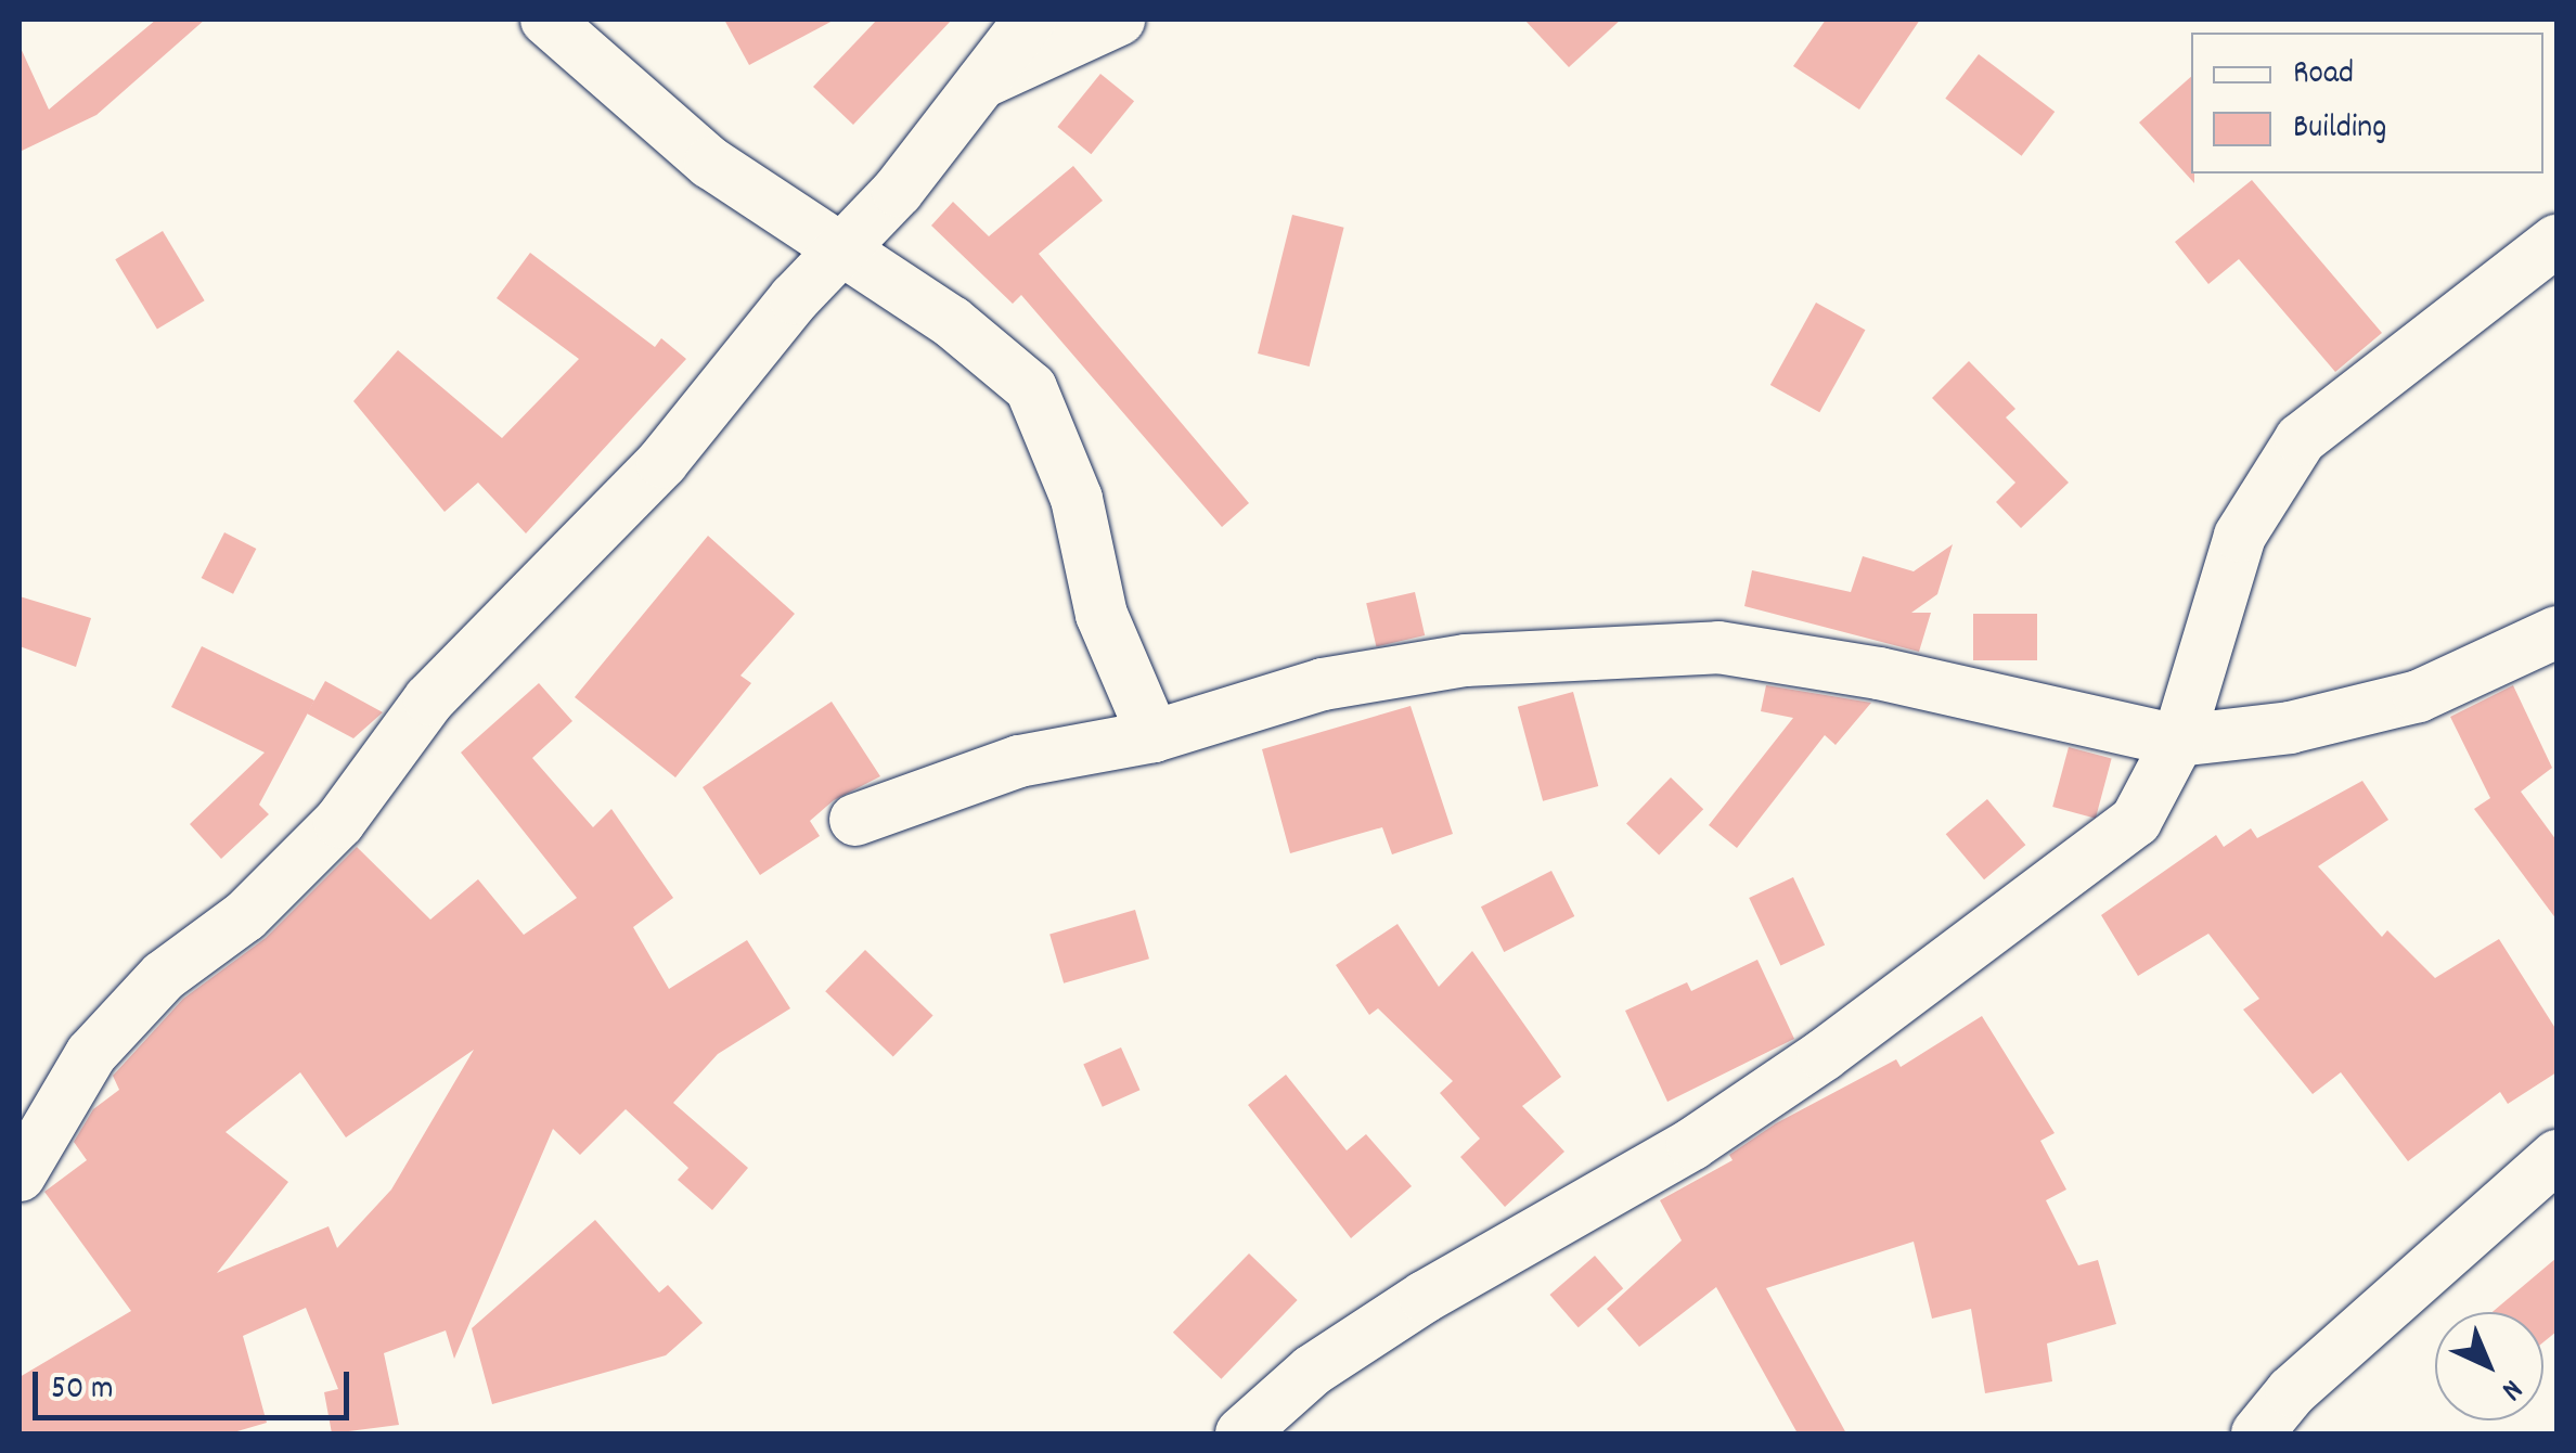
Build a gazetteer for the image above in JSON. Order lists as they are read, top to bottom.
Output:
{
  "legend": ["Road", "Building"],
  "scale_bar": "50 m",
  "north": "bottom right"
}
